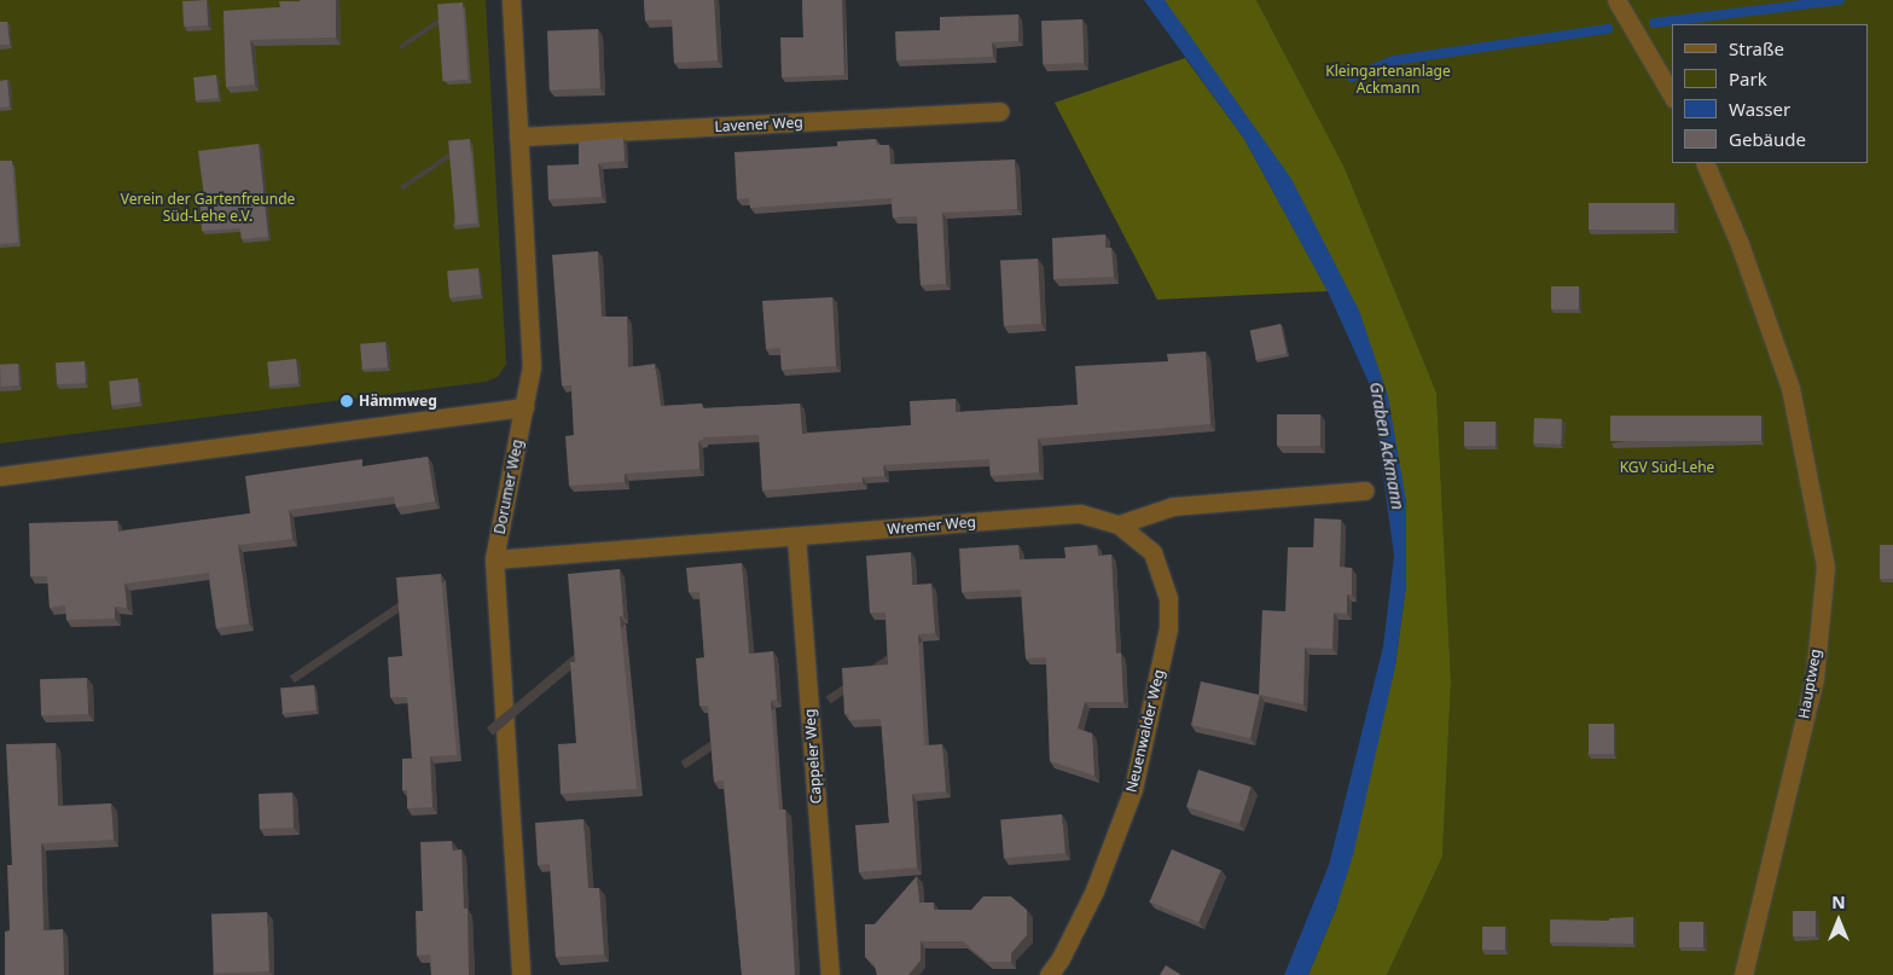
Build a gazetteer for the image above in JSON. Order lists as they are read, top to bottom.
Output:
{
  "streets": {
    "street": [
      "Lavener Weg",
      "Dorumer Weg",
      "Wremer Weg",
      "Hauptweg",
      "Neuenwalder Weg",
      "Cappeler Weg"
    ]
  },
  "crossings": [
    ["Lavener Weg", "Dorumer Weg"],
    ["Dorumer Weg", "Wremer Weg"],
    ["Wremer Weg", "Neuenwalder Weg"],
    ["Wremer Weg", "Cappeler Weg"]
  ],
  "water": ["Graben Ackmann"],
  "parks": ["Kleingartenanlage Ackmann", "Verein der Gartenfreunde Süd-Lehe e.V.", "KGV Süd-Lehe"],
  "places": ["Hämmweg"],
  "legend": [
    "Straße",
    "Park",
    "Wasser",
    "Gebäude"
  ],
  "north": "top"
}
